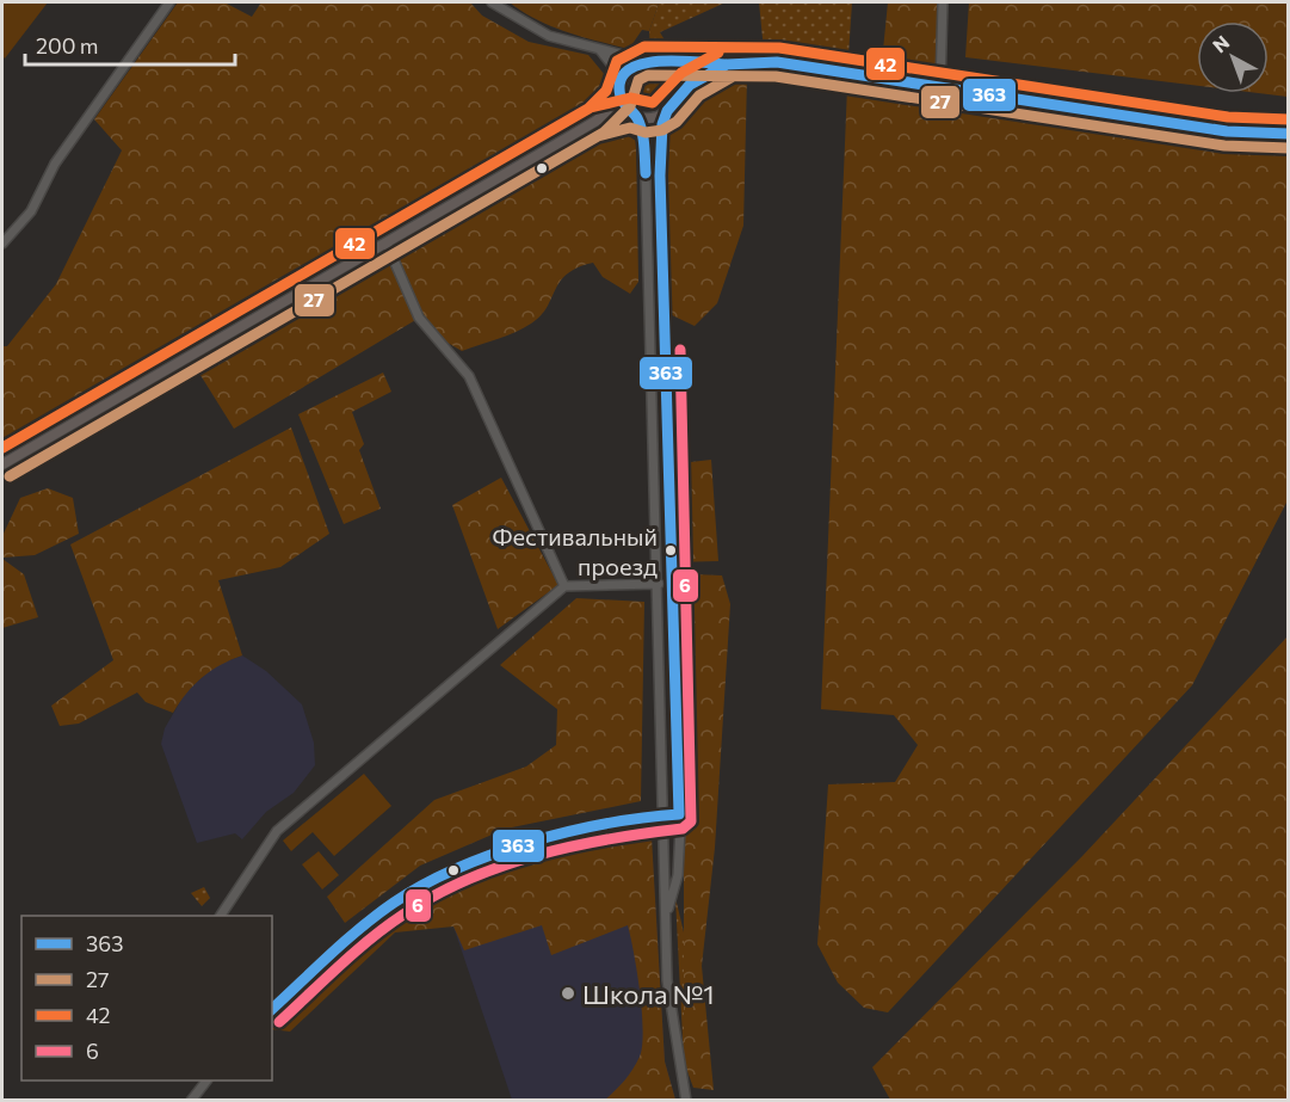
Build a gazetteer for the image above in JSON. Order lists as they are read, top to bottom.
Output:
{
  "places": ["Фестивальный проезд", "Школа №1"],
  "lines": [
    "transit line 42",
    "transit line 363",
    "transit line 27",
    "transit line 6"
  ],
  "legend": [
    "363",
    "27",
    "42",
    "6"
  ],
  "scale_bar": "200 m",
  "north": "top left"
}
